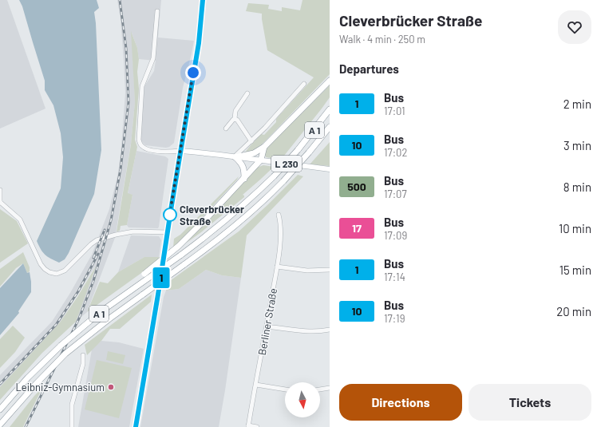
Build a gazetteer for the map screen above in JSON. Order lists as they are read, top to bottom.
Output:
{
  "streets": {
    "highway": ["A 1"],
    "main road": ["L 230"],
    "street": ["Berliner Straße"]
  },
  "places": ["Cleverbrücker Straße", "Leibniz-Gymnasium"],
  "lines": ["bus line 1"],
  "north": "bottom",
  "page": {
    "on_map": "1",
    "heading": [
      ["Cleverbrücker Straße", "Walk · 4 min · 250 m"],
      "Departures"
    ],
    "list": [
      {
        "mark": "1",
        "name": "Bus",
        "note": "17:01",
        "value": "2 min"
      },
      {
        "mark": "10",
        "name": "Bus",
        "note": "17:02",
        "value": "3 min"
      },
      {
        "mark": "500",
        "name": "Bus",
        "note": "17:07",
        "value": "8 min"
      },
      {
        "mark": "17",
        "name": "Bus",
        "note": "17:09",
        "value": "10 min"
      },
      {
        "mark": "1",
        "name": "Bus",
        "note": "17:14",
        "value": "15 min"
      },
      {
        "mark": "10",
        "name": "Bus",
        "note": "17:19",
        "value": "20 min"
      }
    ],
    "buttons": ["Directions", "Tickets"]
  }
}
